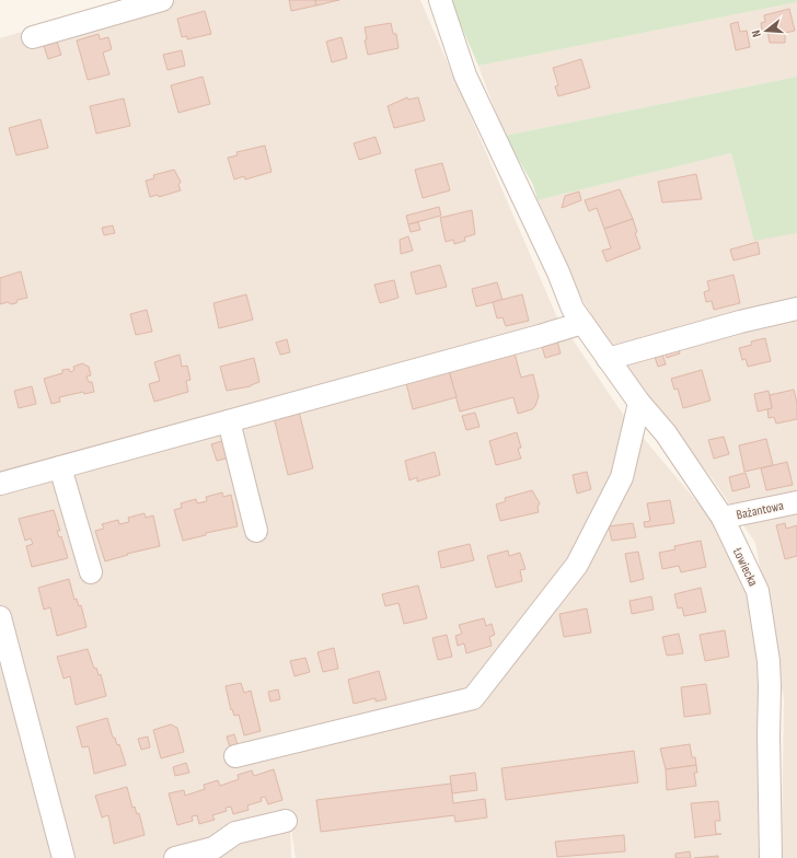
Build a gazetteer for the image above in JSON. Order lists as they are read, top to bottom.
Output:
{
  "streets": {
    "street": ["Bażantowa", "Łowiecka"]
  },
  "crossings": [
    ["Bażantowa", "Łowiecka"]
  ],
  "north": "left"
}
